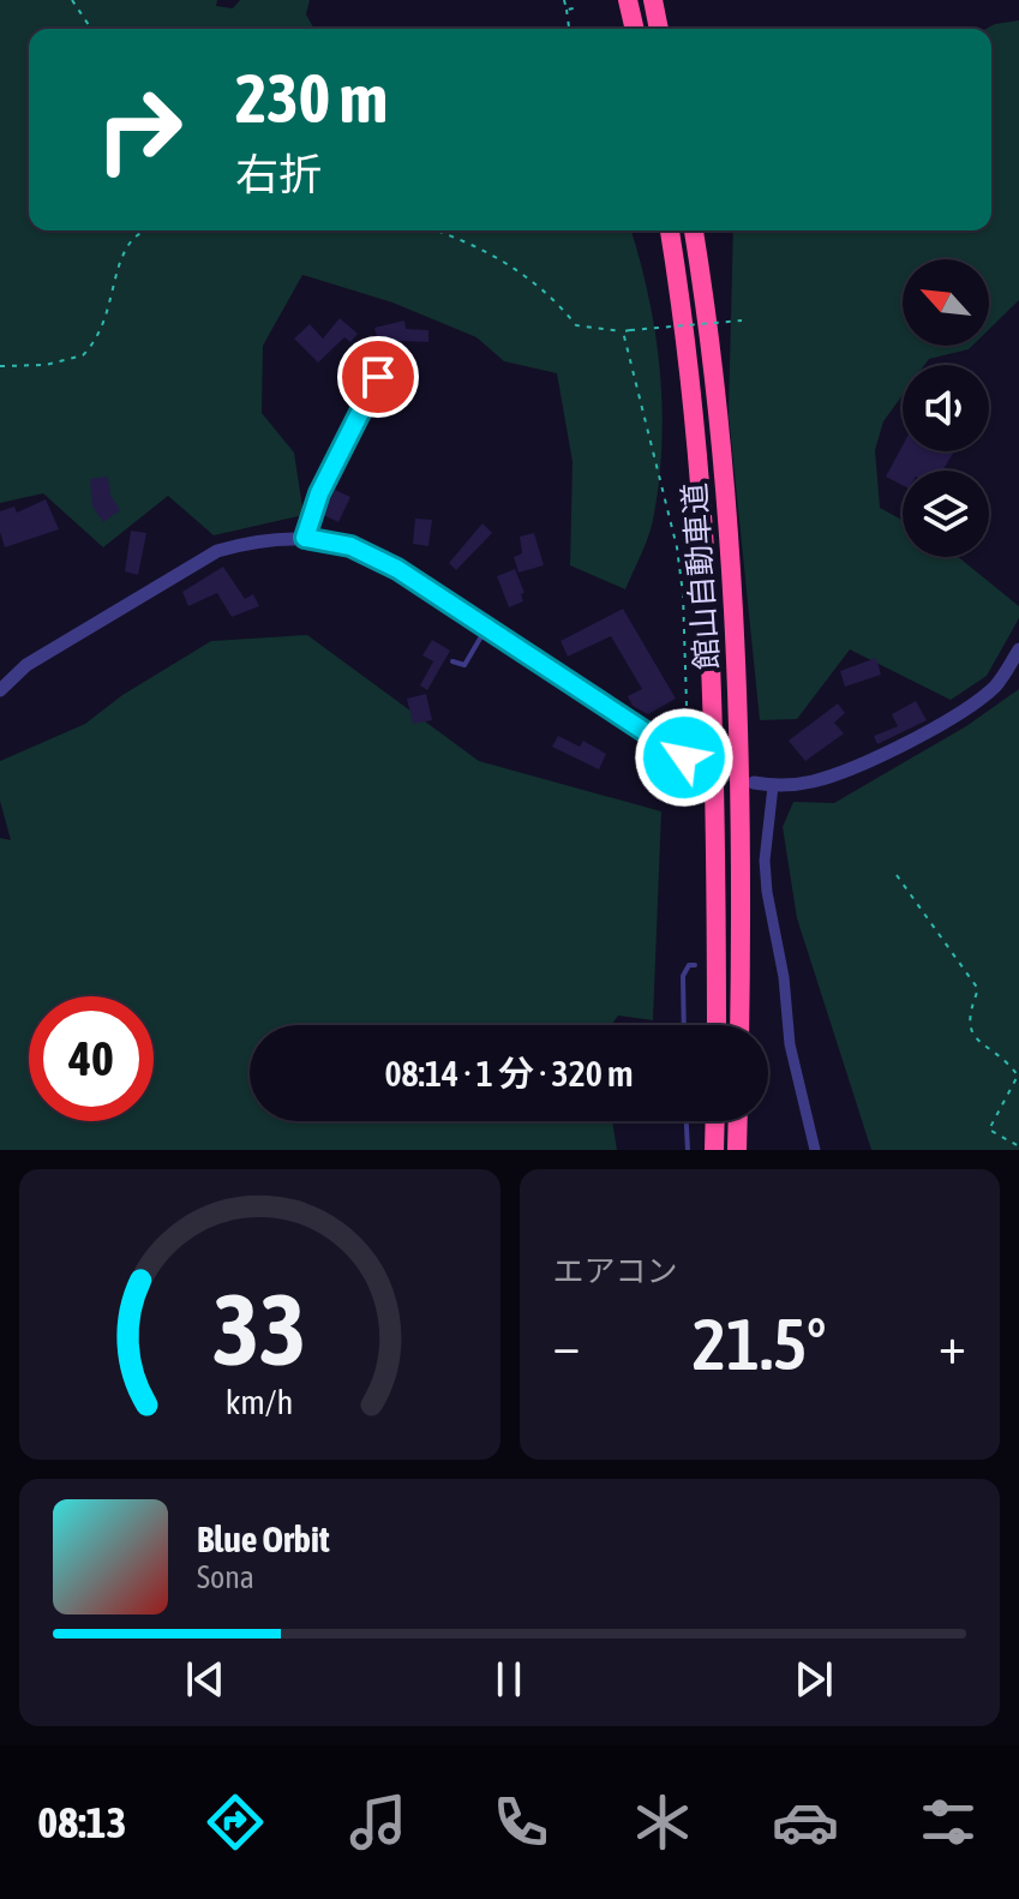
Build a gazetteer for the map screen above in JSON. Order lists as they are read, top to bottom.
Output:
{
  "streets": {
    "highway": ["館山自動車道"]
  },
  "north": "top left",
  "page": {
    "turn": ["230 m", "右折"],
    "limit": "40",
    "trip": "08:14 · 1 分 · 320 m",
    "tile": "エアコン",
    "heat": ["−", "21.5°", "+"],
    "song": ["Blue Orbit", "Sona"],
    "tabs": "08:13",
    "gauge": ["33", "km/h"]
  }
}
